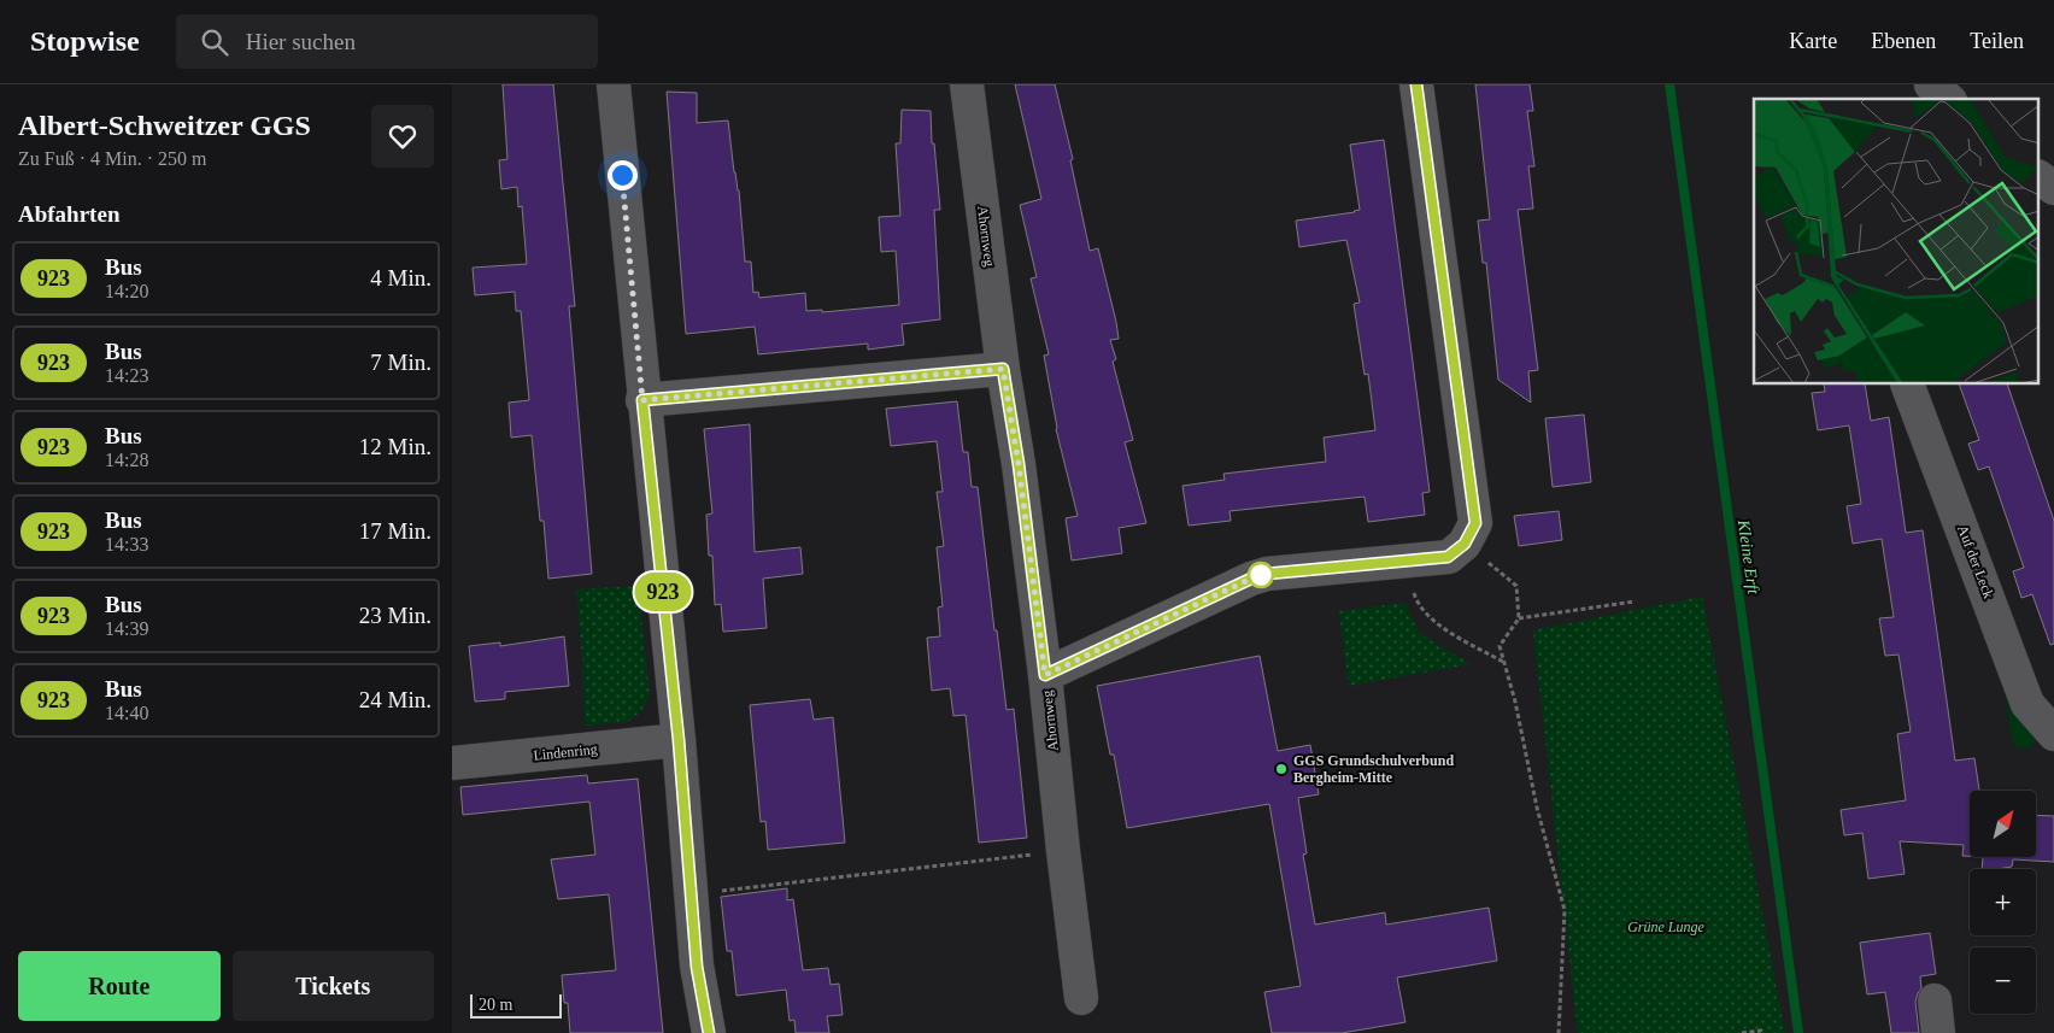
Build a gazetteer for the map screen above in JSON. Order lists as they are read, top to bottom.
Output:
{
  "streets": {
    "street": ["Ahornweg", "Auf der Leck", "Lindenring"]
  },
  "water": ["Kleine Erft"],
  "parks": ["Grüne Lunge"],
  "places": ["GGS Grundschulverbund Bergheim-Mitte"],
  "lines": ["bus line 923"],
  "scale_bar": "20 m",
  "north": "top right",
  "page": {
    "header": "Stopwise",
    "search": "Hier suchen",
    "nav": ["Karte", "Ebenen", "Teilen"],
    "heading": [
      ["Albert-Schweitzer GGS", "Zu Fuß · 4 Min. · 250 m"],
      "Abfahrten"
    ],
    "on_map": "923",
    "list": [
      {
        "mark": "923",
        "name": "Bus",
        "note": "14:20",
        "value": "4 Min."
      },
      {
        "mark": "923",
        "name": "Bus",
        "note": "14:23",
        "value": "7 Min."
      },
      {
        "mark": "923",
        "name": "Bus",
        "note": "14:28",
        "value": "12 Min."
      },
      {
        "mark": "923",
        "name": "Bus",
        "note": "14:33",
        "value": "17 Min."
      },
      {
        "mark": "923",
        "name": "Bus",
        "note": "14:39",
        "value": "23 Min."
      },
      {
        "mark": "923",
        "name": "Bus",
        "note": "14:40",
        "value": "24 Min."
      }
    ],
    "map_buttons": ["+", "−"],
    "buttons": ["Route", "Tickets"],
    "scale": "20 m"
  }
}
